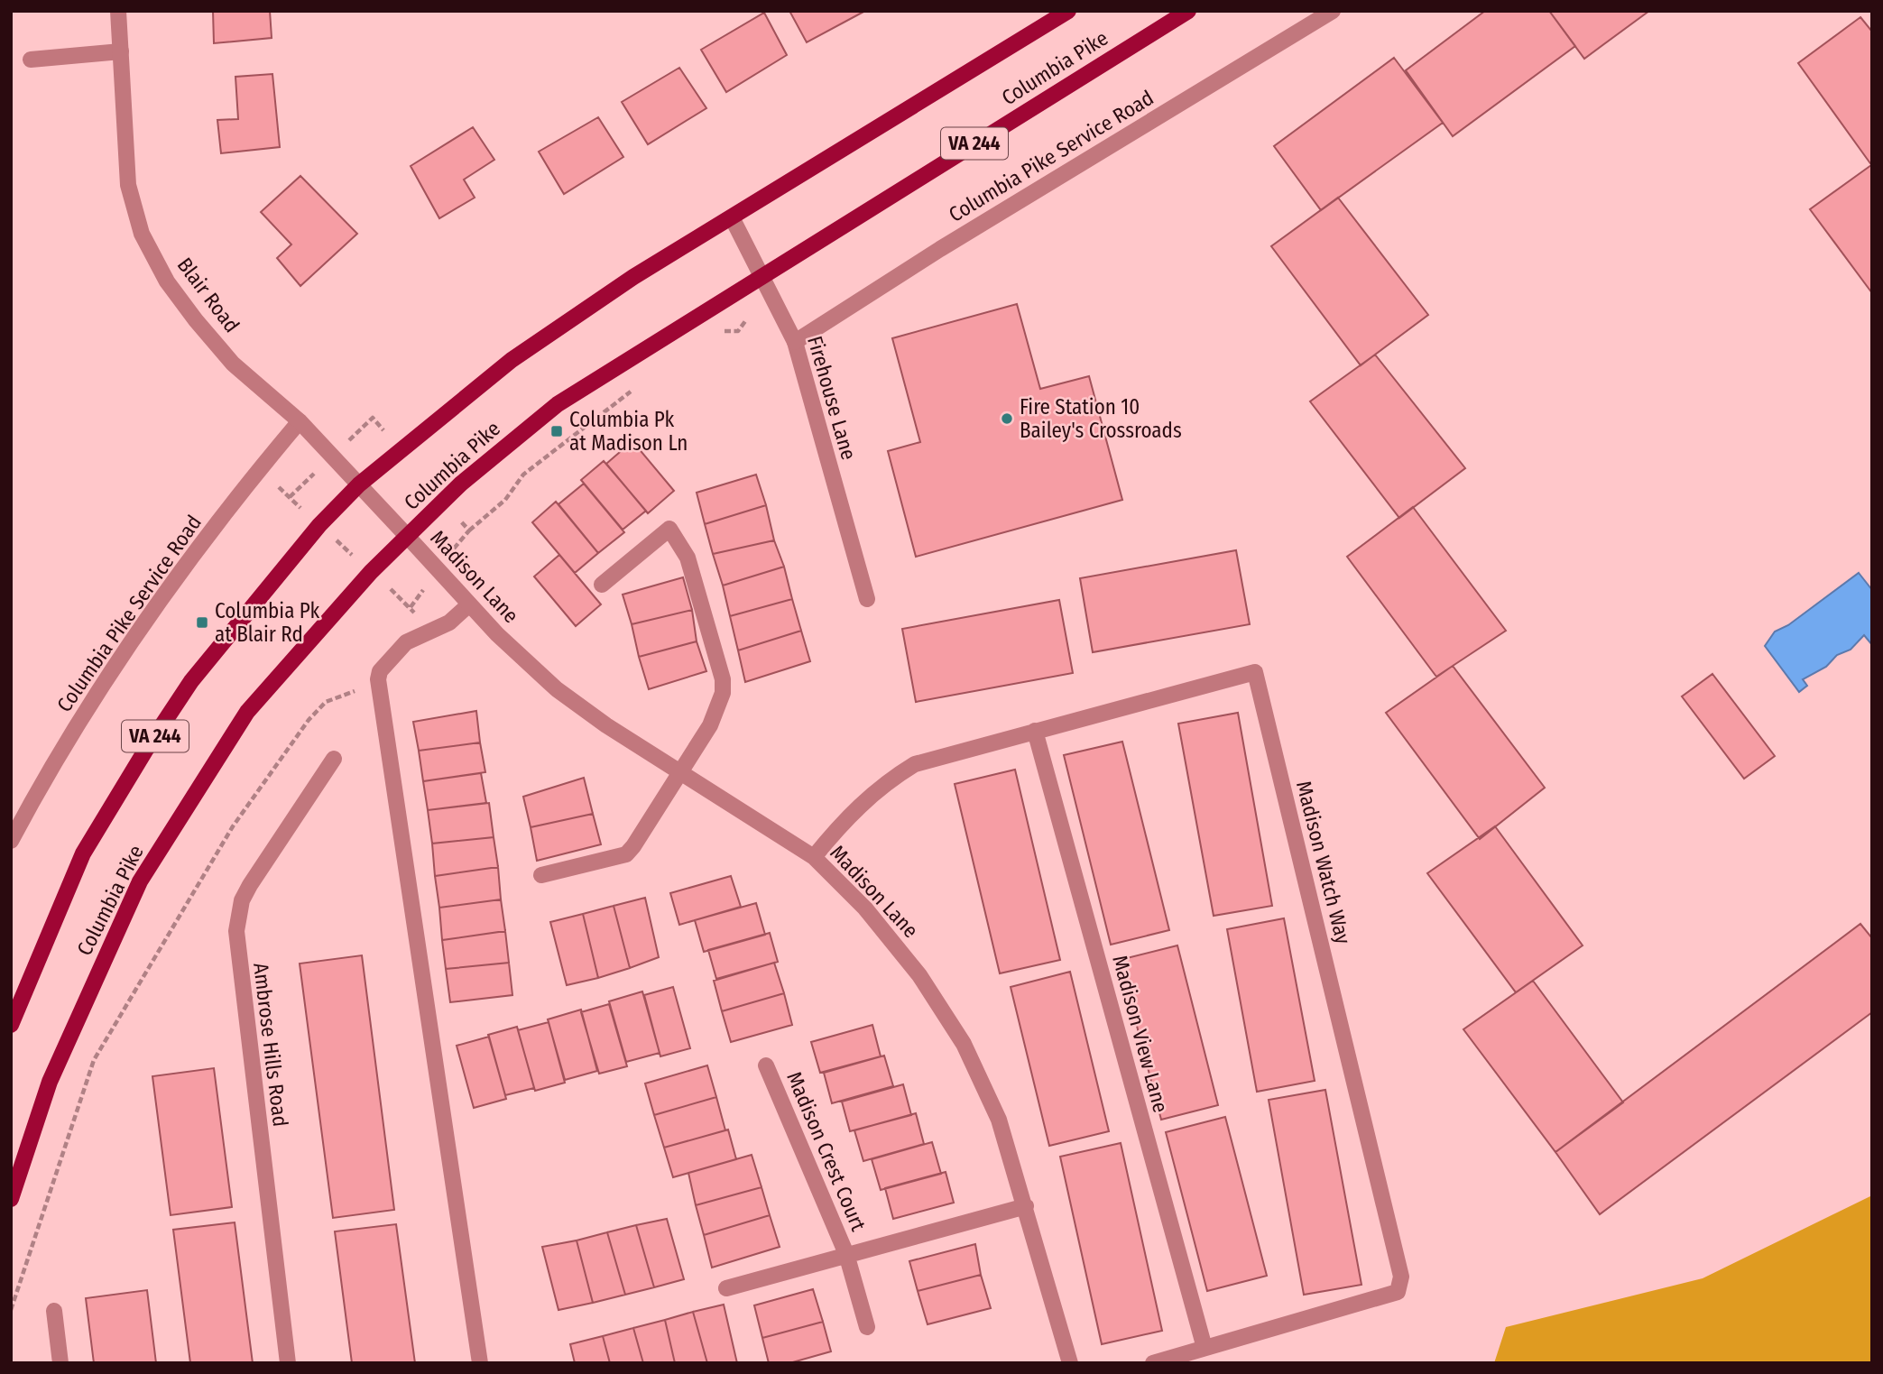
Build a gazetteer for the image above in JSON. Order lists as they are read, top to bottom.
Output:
{
  "streets": {
    "main road": ["Columbia Pike", "VA 244"],
    "street": [
      "Columbia Pike Service Road",
      "Blair Road",
      "Firehouse Lane",
      "Madison Lane",
      "Madison Watch Way",
      "Madison View Lane",
      "Ambrose Hills Road",
      "Madison Crest Court"
    ]
  },
  "crossings": [
    ["Columbia Pike", "Blair Road"],
    ["Columbia Pike", "Firehouse Lane"],
    ["Columbia Pike", "Madison Lane"],
    ["Columbia Pike Service Road", "Blair Road"],
    ["Columbia Pike Service Road", "Firehouse Lane"],
    ["Blair Road", "Madison Lane"],
    ["Madison Lane", "Madison Watch Way"],
    ["Madison Watch Way", "Madison View Lane"]
  ],
  "places": {
    "other": ["Fire Station 10 Bailey's Crossroads"],
    "transit": ["Columbia Pk at Madison Ln", "Columbia Pk at Blair Rd"]
  }
}
